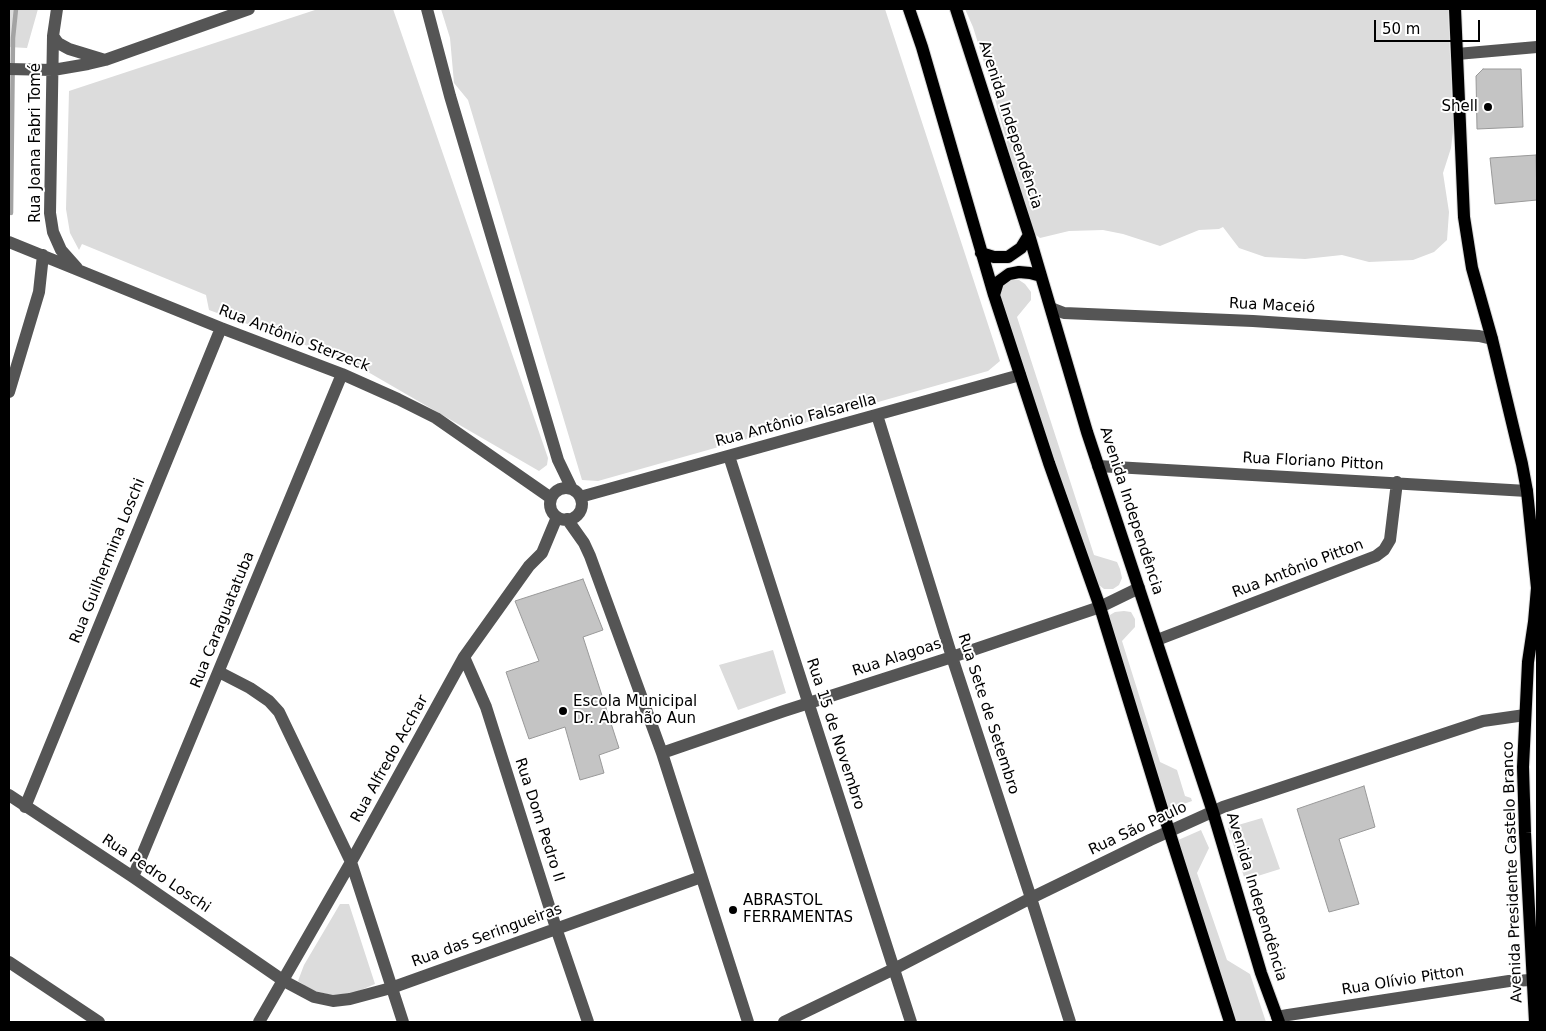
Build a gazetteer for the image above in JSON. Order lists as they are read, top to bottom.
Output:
{
  "streets": {
    "main road": ["Avenida Independência", "Avenida Presidente Castelo Branco"],
    "street": [
      "Rua Joana Fabri Tomé",
      "Rua Maceió",
      "Rua Antônio Sterzeck",
      "Rua Antônio Falsarella",
      "Rua Floriano Pitton",
      "Rua Guilhermina Loschi",
      "Rua Antônio Pitton",
      "Rua Caraguatatuba",
      "Rua Alagoas",
      "Rua Sete de Setembro",
      "Rua 15 de Novembro",
      "Rua Alfredo Acchar",
      "Rua Dom Pedro II",
      "Rua São Paulo",
      "Rua Pedro Loschi",
      "Rua das Seringueiras",
      "Rua Olívio Pitton"
    ]
  },
  "crossings": [
    ["Avenida Independência", "Rua Maceió"],
    ["Avenida Independência", "Rua Floriano Pitton"],
    ["Avenida Independência", "Rua Antônio Pitton"],
    ["Avenida Independência", "Rua Alagoas"],
    ["Avenida Independência", "Rua São Paulo"],
    ["Avenida Independência", "Rua Olívio Pitton"],
    ["Rua Joana Fabri Tomé", "Rua Antônio Sterzeck"],
    ["Rua Maceió", "Avenida Presidente Castelo Branco"],
    ["Rua Antônio Sterzeck", "Rua Antônio Falsarella"],
    ["Rua Antônio Sterzeck", "Rua Guilhermina Loschi"],
    ["Rua Antônio Sterzeck", "Rua Caraguatatuba"],
    ["Rua Antônio Sterzeck", "Rua Alfredo Acchar"],
    ["Rua Antônio Falsarella", "Rua Sete de Setembro"],
    ["Rua Antônio Falsarella", "Rua 15 de Novembro"],
    ["Rua Antônio Falsarella", "Rua Alfredo Acchar"],
    ["Rua Floriano Pitton", "Rua Antônio Pitton"],
    ["Rua Floriano Pitton", "Avenida Presidente Castelo Branco"],
    ["Rua Guilhermina Loschi", "Rua Pedro Loschi"],
    ["Rua Caraguatatuba", "Rua Pedro Loschi"],
    ["Rua Alagoas", "Rua Sete de Setembro"],
    ["Rua Alagoas", "Rua 15 de Novembro"],
    ["Rua Sete de Setembro", "Rua São Paulo"],
    ["Rua 15 de Novembro", "Rua São Paulo"],
    ["Rua Alfredo Acchar", "Rua Dom Pedro II"],
    ["Rua Alfredo Acchar", "Rua Pedro Loschi"],
    ["Rua Alfredo Acchar", "Rua das Seringueiras"],
    ["Rua Dom Pedro II", "Rua das Seringueiras"],
    ["Rua São Paulo", "Avenida Presidente Castelo Branco"],
    ["Avenida Presidente Castelo Branco", "Rua Olívio Pitton"],
    ["Rua Pedro Loschi", "Rua das Seringueiras"]
  ],
  "places": ["Shell", "Escola Municipal Dr. Abrahão Aun", "ABRASTOL FERRAMENTAS"],
  "scale_bar": "50 m"
}
